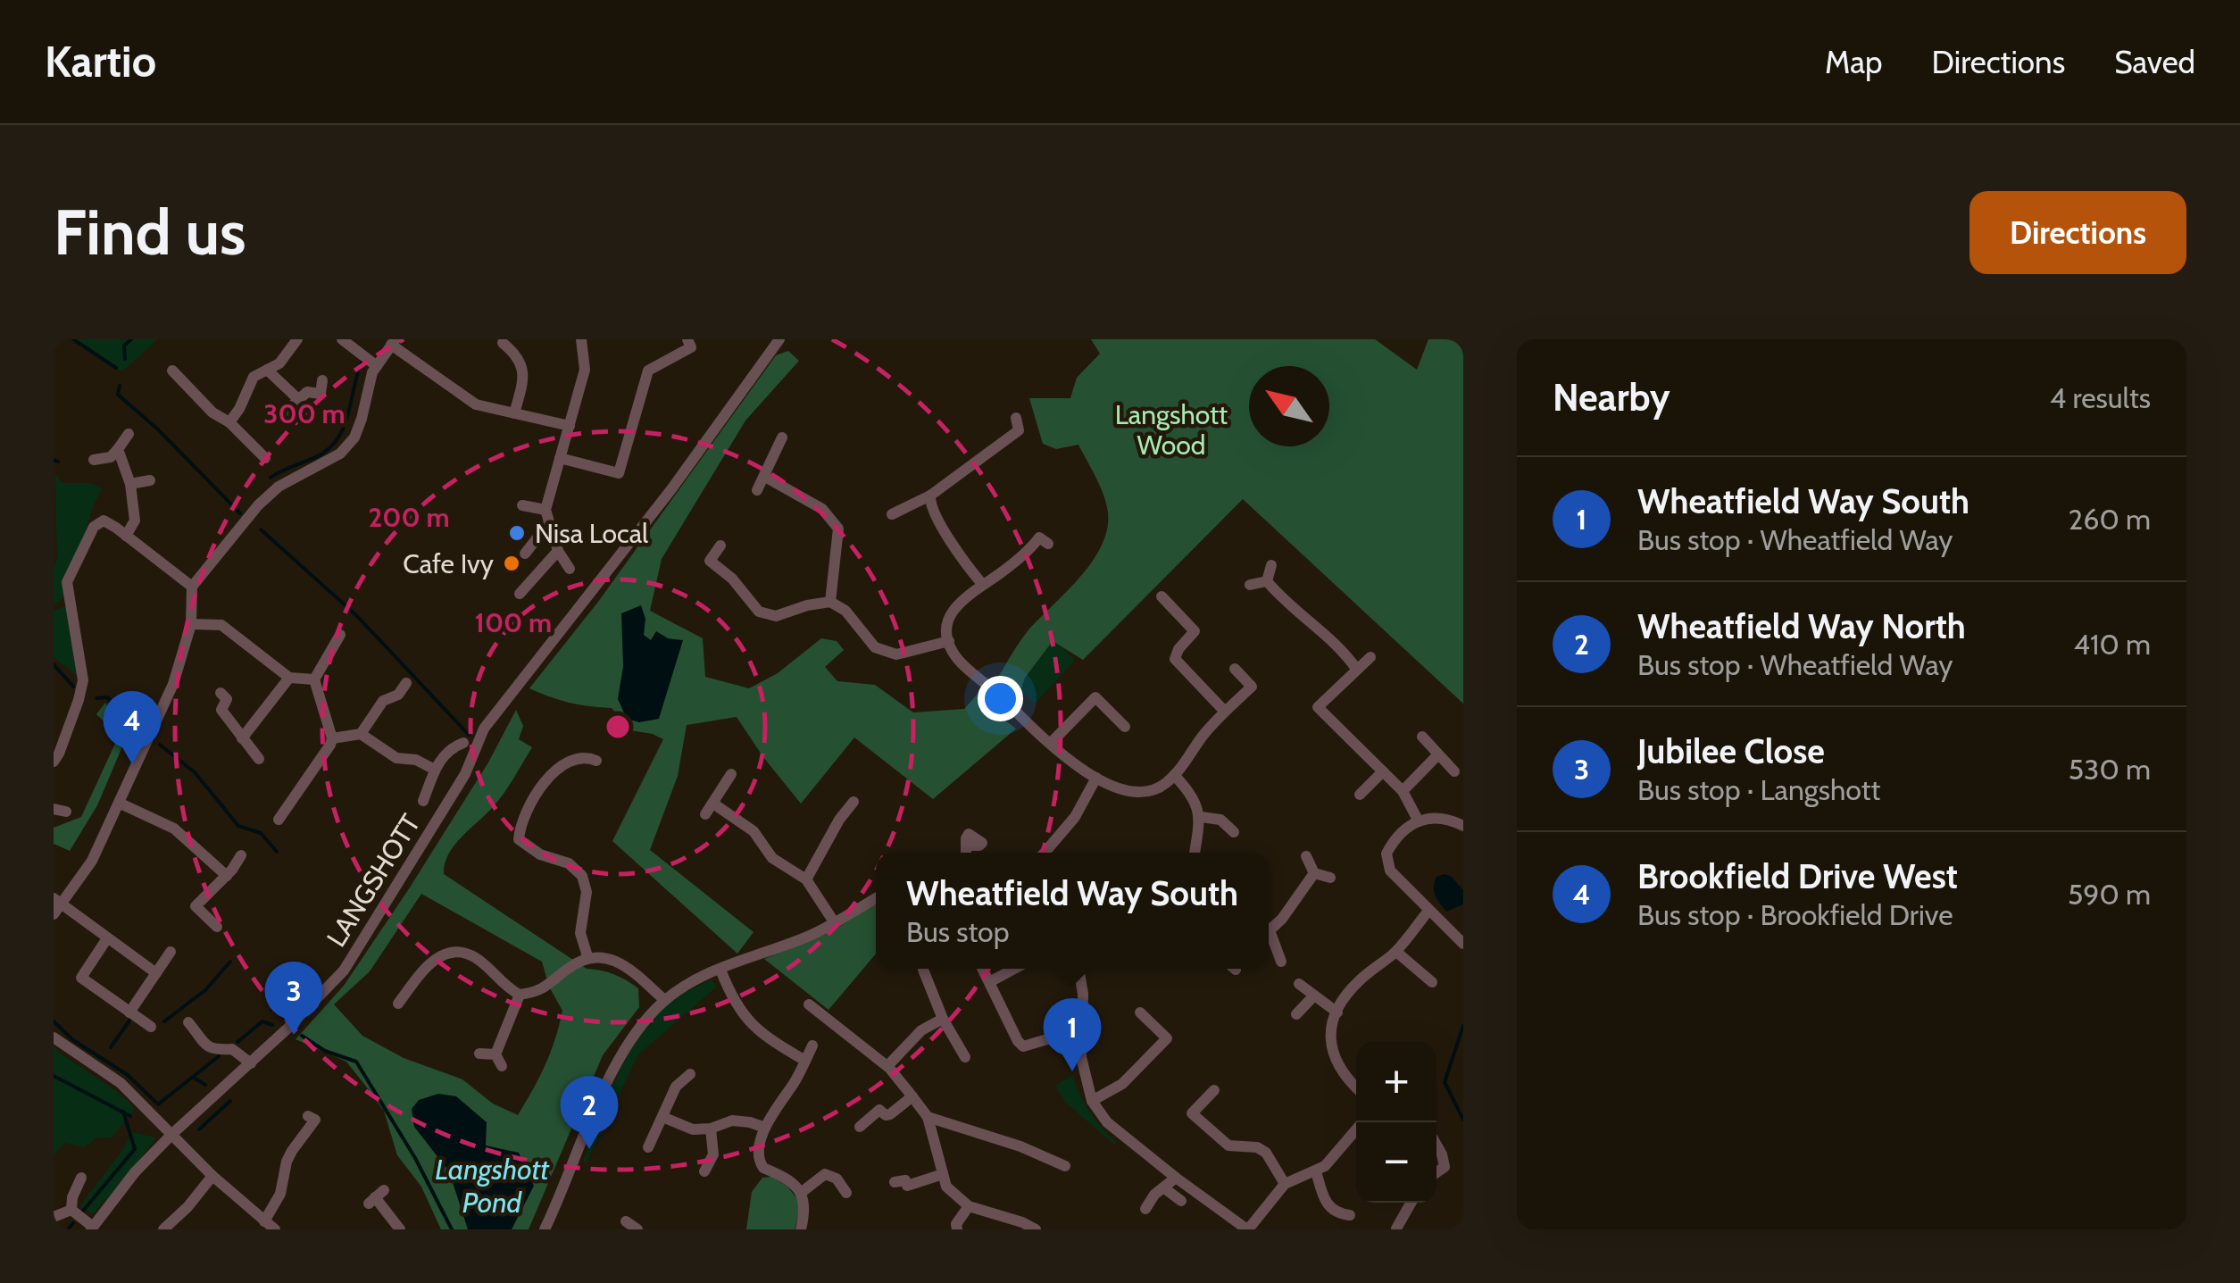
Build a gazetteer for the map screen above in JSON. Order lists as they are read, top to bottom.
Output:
{
  "streets": {
    "street": ["LANGSHOTT"]
  },
  "water": ["Langshott Pond"],
  "parks": ["Langshott Wood"],
  "places": ["Nisa Local", "Cafe Ivy"],
  "north": "top left",
  "page": {
    "header": "Kartio",
    "nav": ["Map", "Directions", "Saved"],
    "buttons": "Directions",
    "title": "Find us",
    "heading": ["Nearby", "4 results"],
    "list": [
      {
        "mark": "1",
        "name": "Wheatfield Way South",
        "note": "Bus stop · Wheatfield Way",
        "value": "260 m"
      },
      {
        "mark": "2",
        "name": "Wheatfield Way North",
        "note": "Bus stop · Wheatfield Way",
        "value": "410 m"
      },
      {
        "mark": "3",
        "name": "Jubilee Close",
        "note": "Bus stop · Langshott",
        "value": "530 m"
      },
      {
        "mark": "4",
        "name": "Brookfield Drive West",
        "note": "Bus stop · Brookfield Drive",
        "value": "590 m"
      }
    ],
    "pins": [
      "4",
      "3",
      "1",
      "2"
    ],
    "popup": ["Wheatfield Way South", "Bus stop"],
    "map_buttons": ["+", "−"]
  },
  "rings": ["300 m", "200 m", "100 m"]
}
